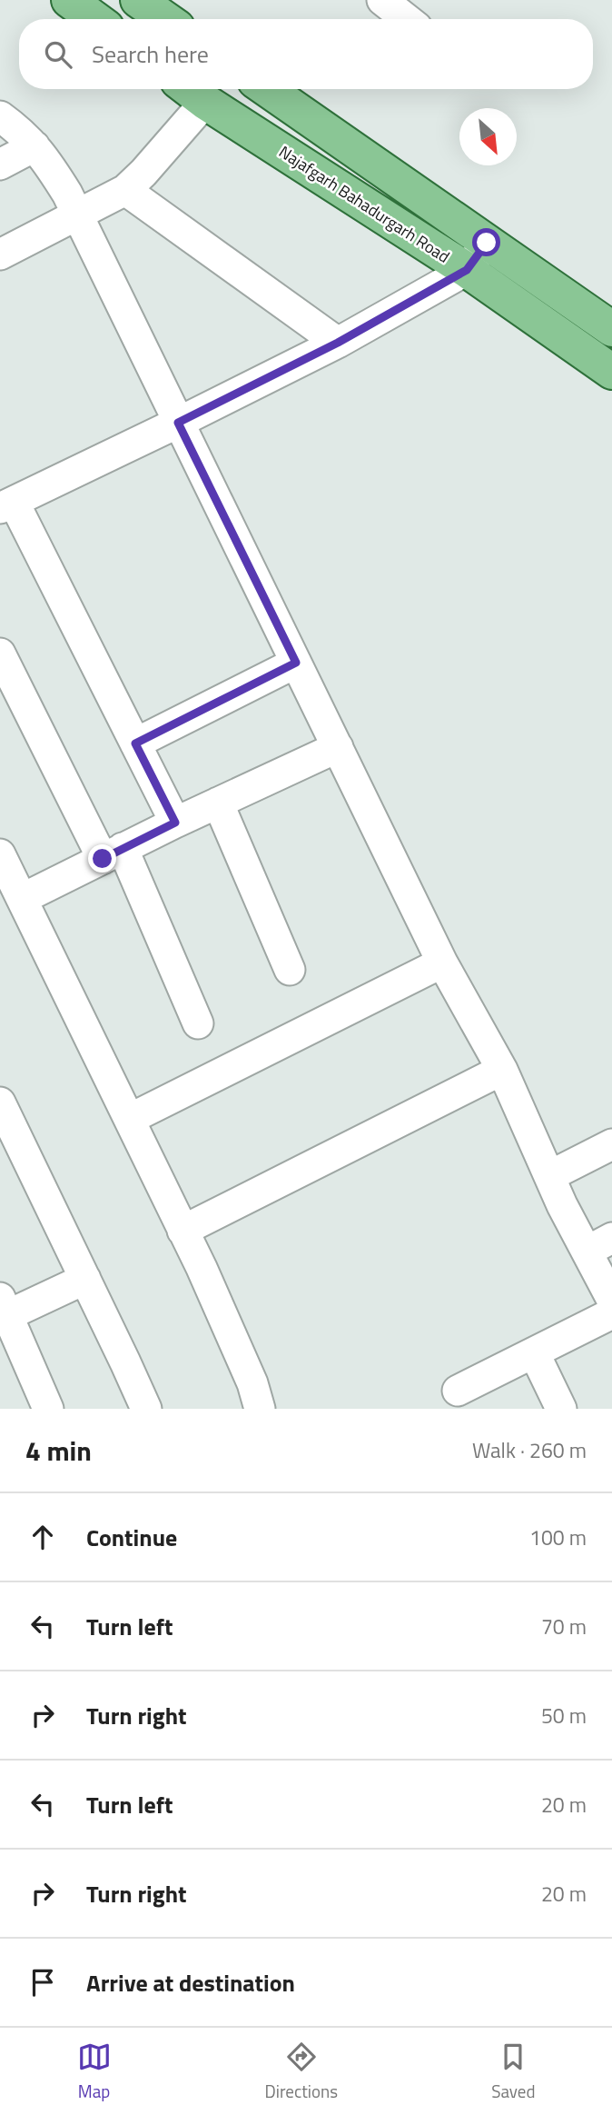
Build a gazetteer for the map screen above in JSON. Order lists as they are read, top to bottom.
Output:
{
  "streets": {
    "main road": ["Najafgarh Bahadurgarh Road"]
  },
  "north": "bottom right",
  "page": {
    "search": "Search here",
    "heading": ["4 min", "Walk · 260 m"],
    "list": [
      ["Continue", "100 m"],
      ["Turn left", "70 m"],
      ["Turn right", "50 m"],
      ["Turn left", "20 m"],
      ["Turn right", "20 m"],
      "Arrive at destination"
    ],
    "nav": ["Map", "Directions", "Saved"]
  }
}
